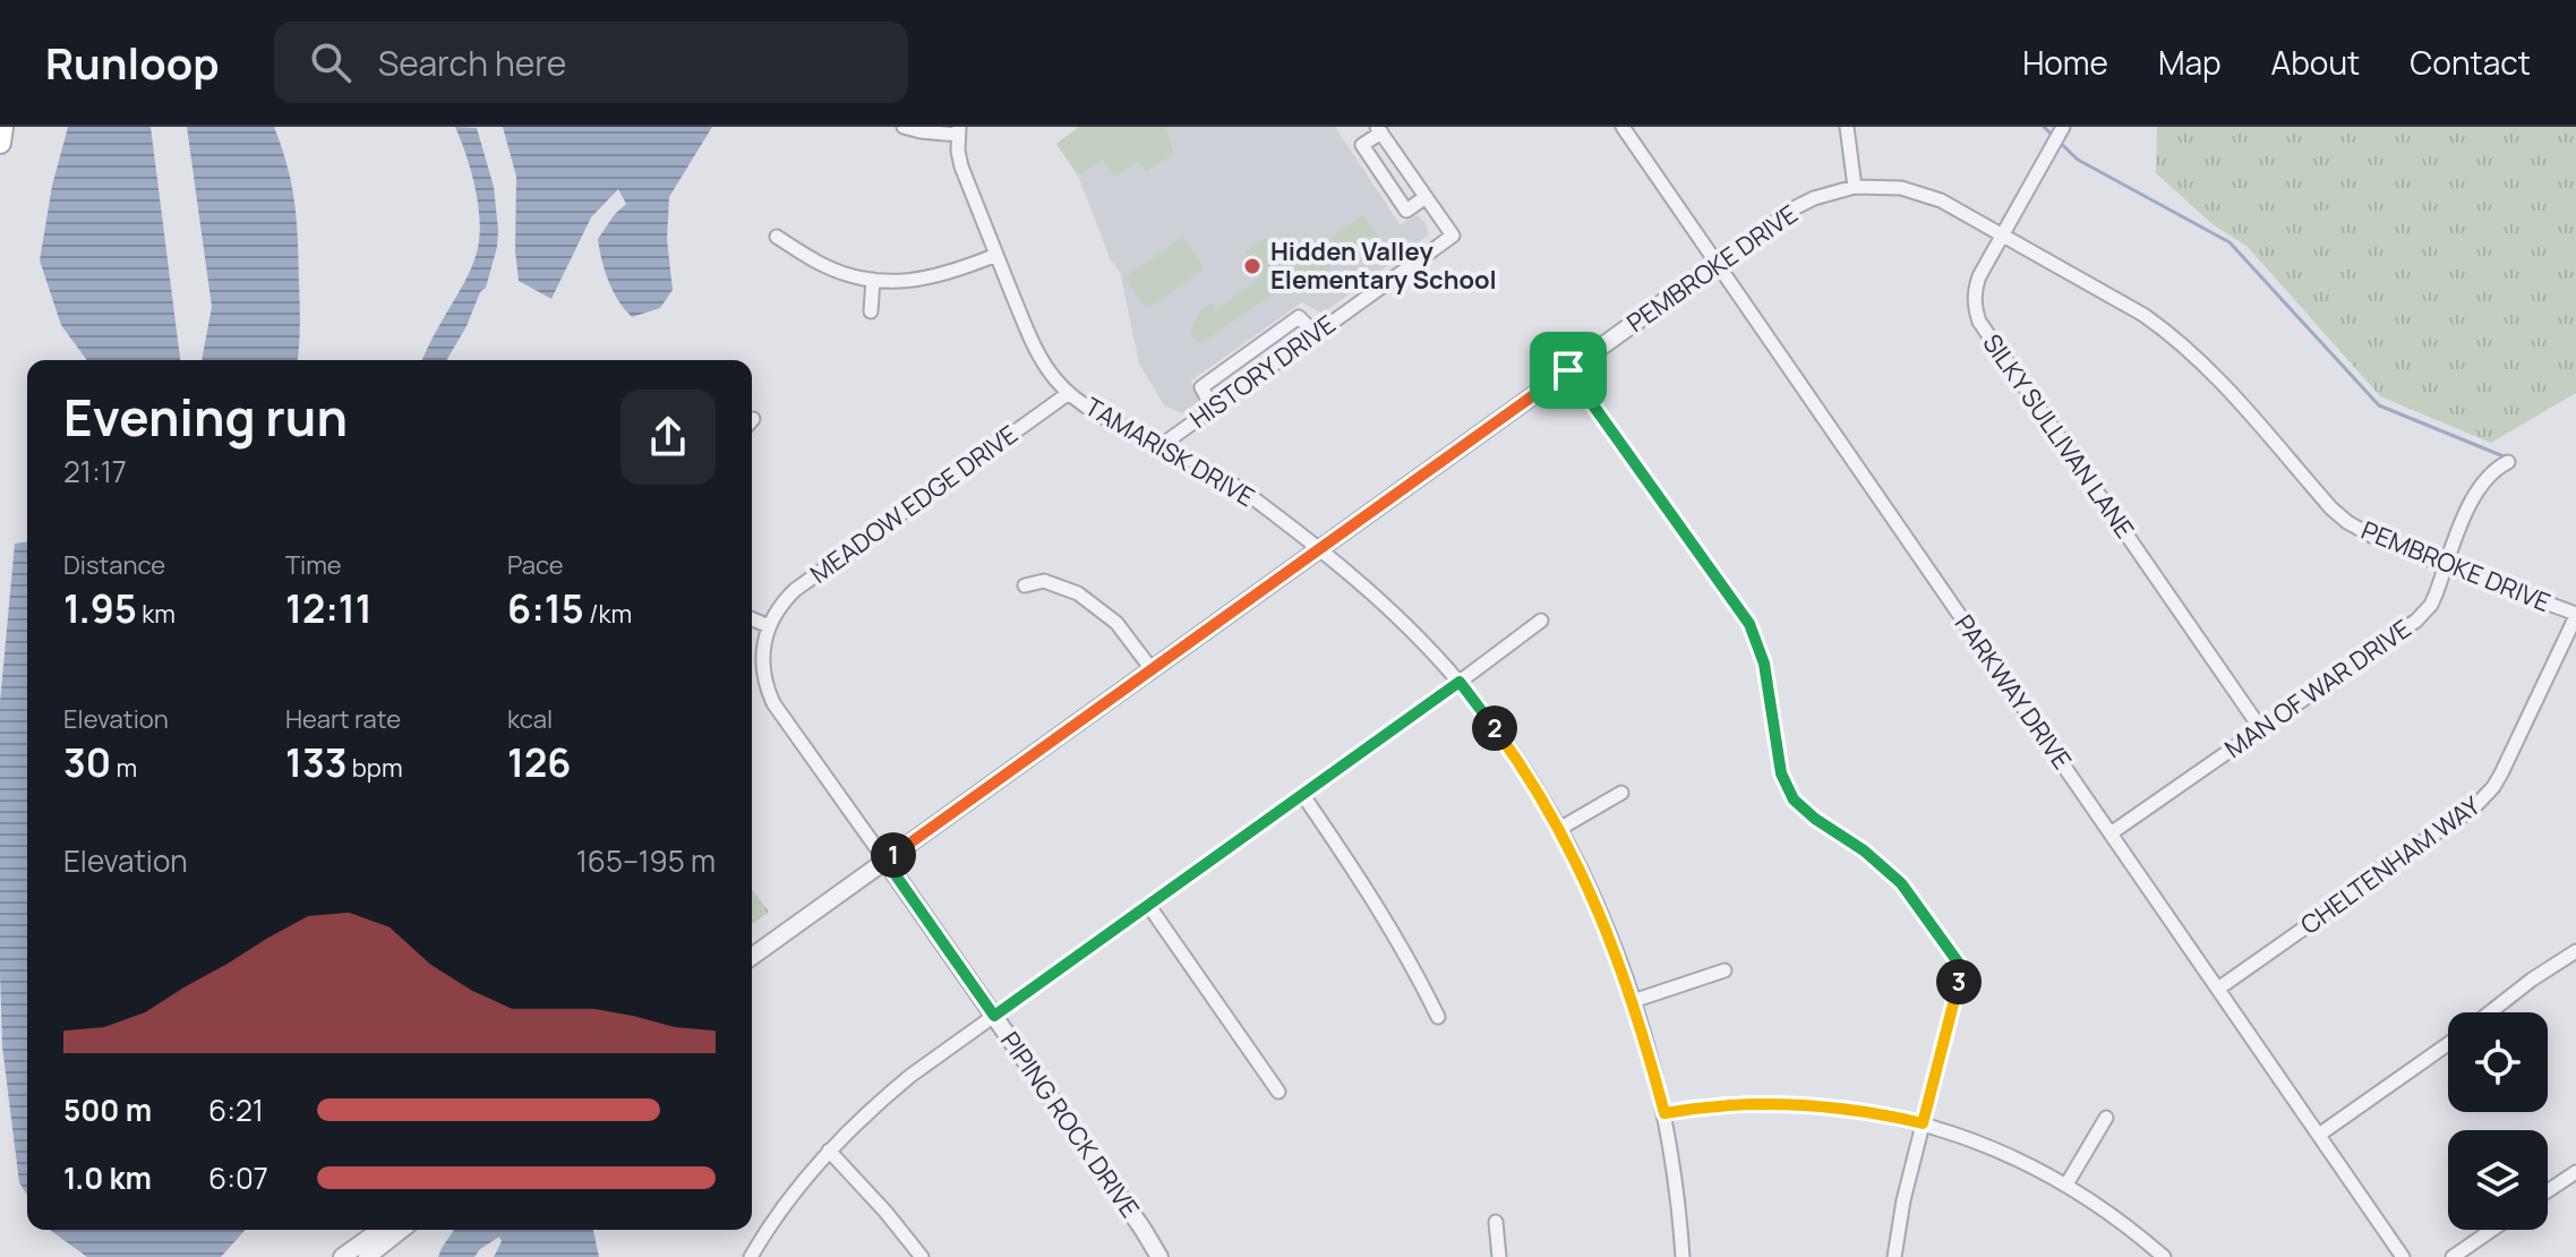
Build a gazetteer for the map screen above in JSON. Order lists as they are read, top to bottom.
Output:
{
  "streets": {
    "street": [
      "PEMBROKE DRIVE",
      "HISTORY DRIVE",
      "SILKY SULLIVAN LANE",
      "TAMARISK DRIVE",
      "MEADOW EDGE DRIVE",
      "MAN OF WAR DRIVE",
      "PARKWAY DRIVE",
      "CHELTENHAM WAY",
      "PIPING ROCK DRIVE"
    ]
  },
  "crossings": [
    ["PEMBROKE DRIVE", "SILKY SULLIVAN LANE"],
    ["PEMBROKE DRIVE", "TAMARISK DRIVE"],
    ["PEMBROKE DRIVE", "MAN OF WAR DRIVE"],
    ["PEMBROKE DRIVE", "PARKWAY DRIVE"],
    ["PEMBROKE DRIVE", "CHELTENHAM WAY"],
    ["PEMBROKE DRIVE", "PIPING ROCK DRIVE"],
    ["HISTORY DRIVE", "TAMARISK DRIVE"],
    ["SILKY SULLIVAN LANE", "MAN OF WAR DRIVE"],
    ["TAMARISK DRIVE", "MEADOW EDGE DRIVE"],
    ["MEADOW EDGE DRIVE", "PIPING ROCK DRIVE"],
    ["MAN OF WAR DRIVE", "PARKWAY DRIVE"],
    ["PARKWAY DRIVE", "CHELTENHAM WAY"]
  ],
  "places": ["Hidden Valley Elementary School"],
  "page": {
    "header": "Runloop",
    "search": "Search here",
    "nav": [
      "Home",
      "Map",
      "About",
      "Contact"
    ],
    "heading": ["Evening run", "21:17"],
    "stats": [
      ["Distance", "1.95 km"],
      ["Time", "12:11"],
      ["Pace", "6:15 /km"],
      ["Elevation", "30 m"],
      ["Heart rate", "133 bpm"],
      ["kcal", "126"]
    ],
    "pins": ["2", "1", "3"],
    "chart": ["Elevation", "165–195 m"],
    "list": [
      {
        "name": "500 m",
        "note": "6:21"
      },
      {
        "name": "1.0 km",
        "note": "6:07"
      }
    ]
  }
}
